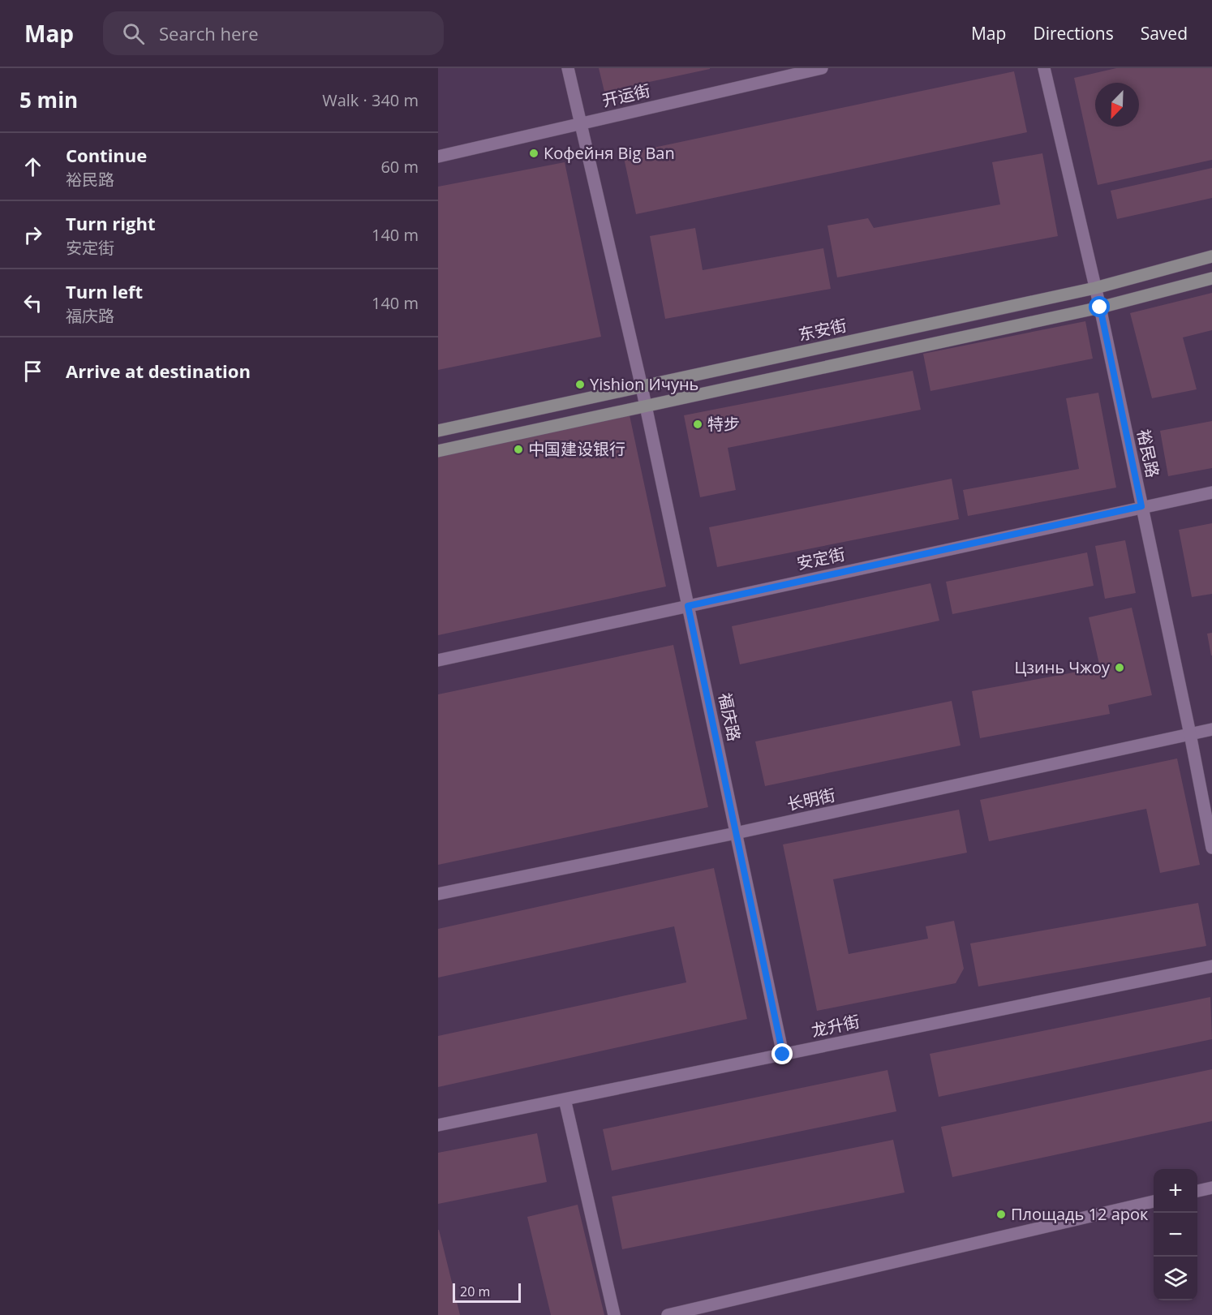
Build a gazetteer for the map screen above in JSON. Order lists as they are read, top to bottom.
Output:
{
  "streets": {
    "main road": ["东安街"],
    "street": [
      "开运街",
      "裕民路",
      "安定街",
      "福庆路",
      "长明街",
      "龙升街"
    ]
  },
  "crossings": [
    ["开运街", "福庆路"],
    ["东安街", "裕民路"],
    ["东安街", "福庆路"],
    ["裕民路", "安定街"],
    ["裕民路", "长明街"],
    ["安定街", "福庆路"],
    ["福庆路", "长明街"],
    ["福庆路", "龙升街"]
  ],
  "places": [
    "Кофейня Big Ban",
    "Yishion Ичунь",
    "特步",
    "中国建设银行",
    "Цзинь Чжоу",
    "Площадь 12 арок"
  ],
  "scale_bar": "20 m",
  "north": "bottom left",
  "page": {
    "header": "Map",
    "search": "Search here",
    "nav": ["Map", "Directions", "Saved"],
    "heading": ["5 min", "Walk · 340 m"],
    "list": [
      ["Continue", "裕民路", "60 m"],
      ["Turn right", "安定街", "140 m"],
      ["Turn left", "福庆路", "140 m"],
      "Arrive at destination"
    ],
    "map_buttons": ["+", "−"],
    "scale": "20 m"
  }
}
